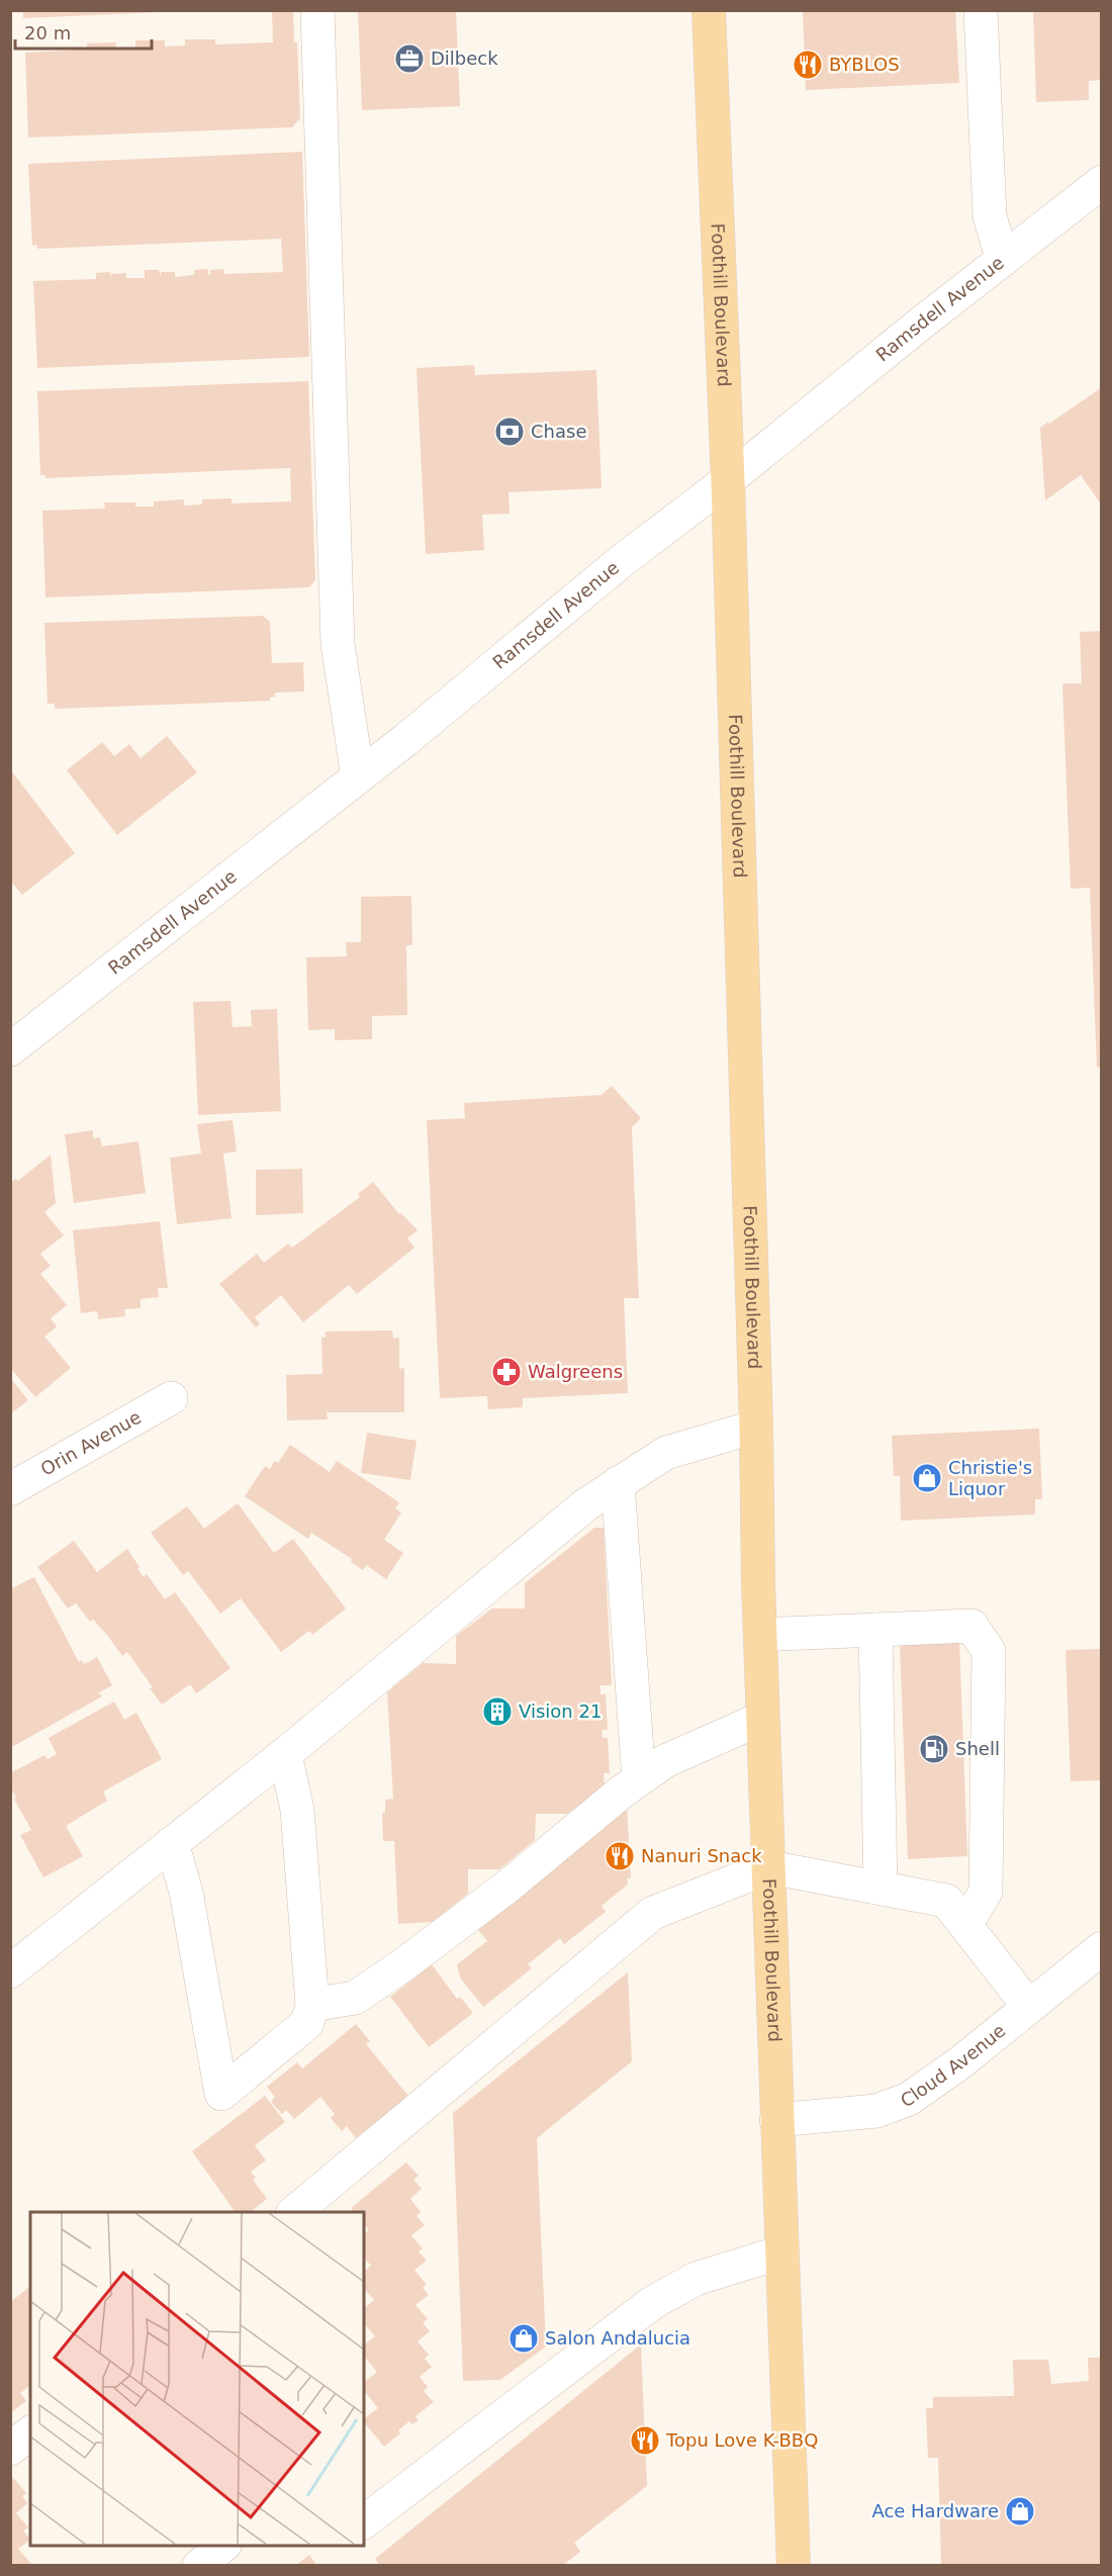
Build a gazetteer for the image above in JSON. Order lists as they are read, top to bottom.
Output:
{
  "streets": {
    "main road": ["Foothill Boulevard"],
    "street": ["Ramsdell Avenue", "Orin Avenue", "Cloud Avenue"]
  },
  "crossings": [
    ["Foothill Boulevard", "Ramsdell Avenue"],
    ["Foothill Boulevard", "Cloud Avenue"]
  ],
  "places": {
    "office": ["Dilbeck"],
    "restaurant": ["BYBLOS", "Nanuri Snack", "Topu Love K-BBQ"],
    "bank": ["Chase"],
    "pharmacy": ["Walgreens"],
    "shop": ["Christie's Liquor", "Salon Andalucia", "Ace Hardware"],
    "building": ["Vision 21"],
    "fuel station": ["Shell"]
  },
  "scale_bar": "20 m"
}
